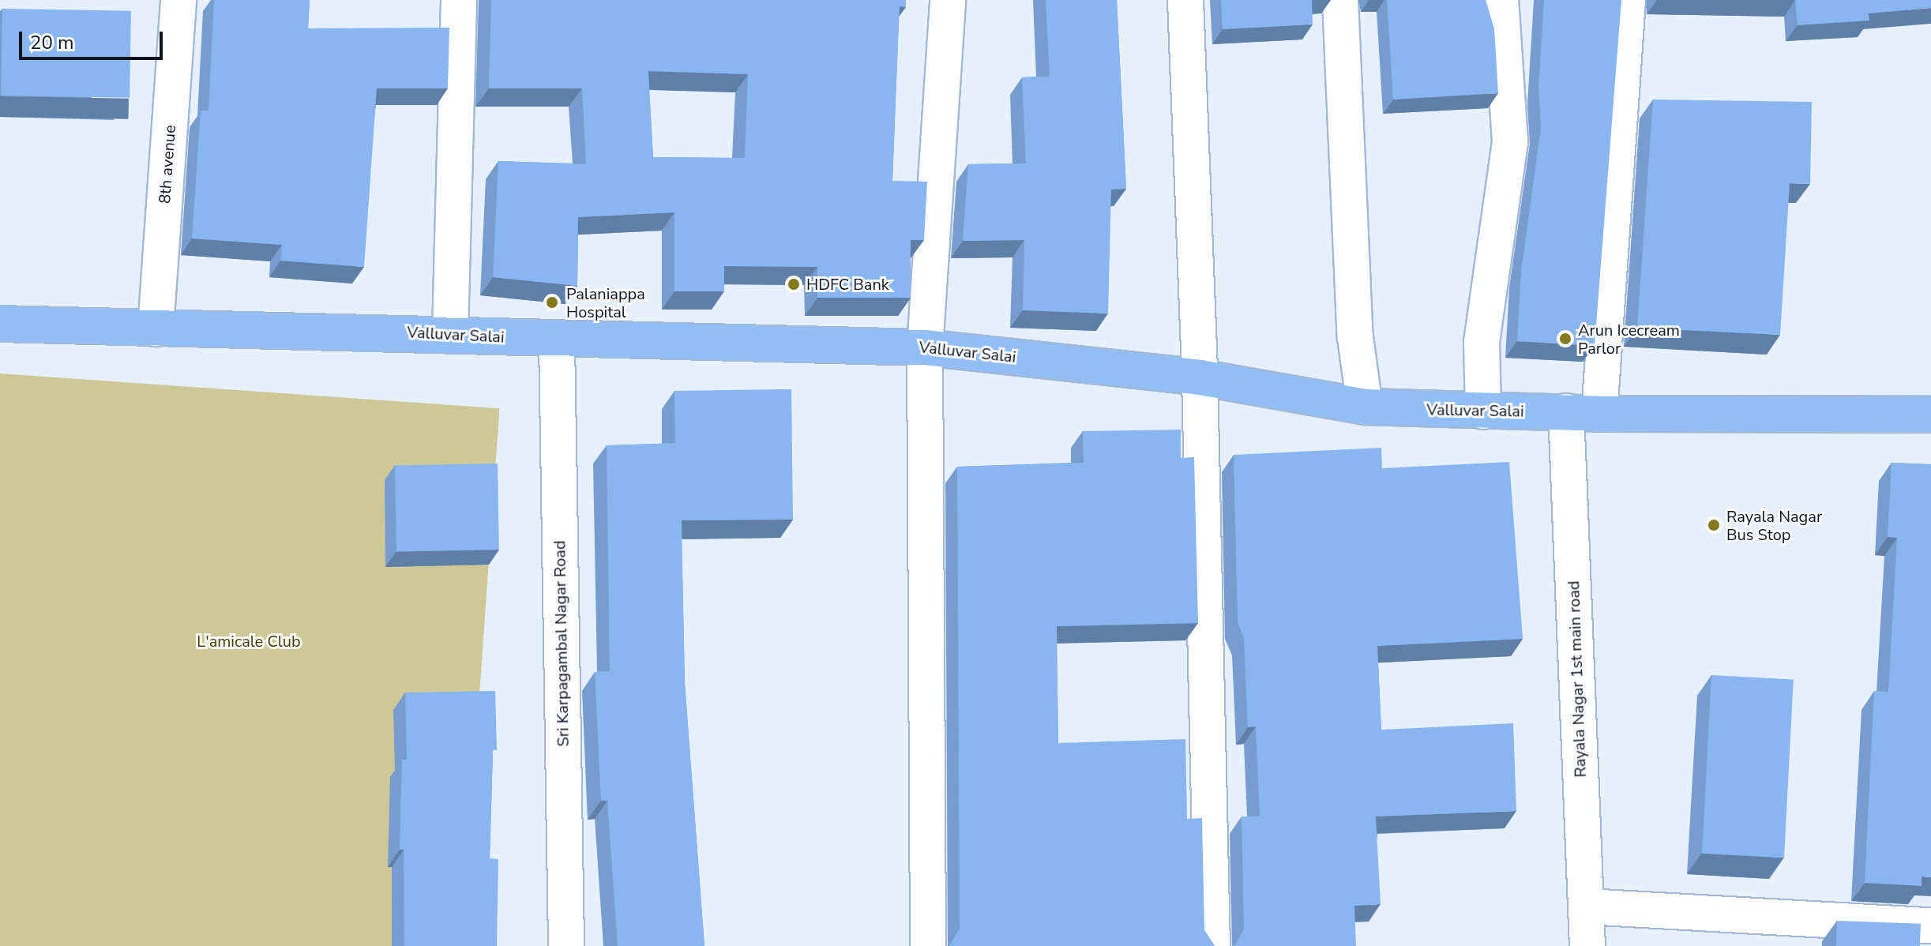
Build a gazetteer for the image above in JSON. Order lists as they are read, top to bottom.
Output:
{
  "streets": {
    "main road": ["Valluvar Salai"],
    "street": ["8th avenue", "Sri Karpagambal Nagar Road", "Rayala Nagar 1st main road"]
  },
  "crossings": [
    ["8th avenue", "Valluvar Salai"],
    ["Valluvar Salai", "Sri Karpagambal Nagar Road"],
    ["Valluvar Salai", "Rayala Nagar 1st main road"]
  ],
  "parks": ["L'amicale Club"],
  "places": [
    "HDFC Bank",
    "Palaniappa Hospital",
    "Arun Icecream Parlor",
    "Rayala Nagar Bus Stop"
  ],
  "scale_bar": "20 m"
}
